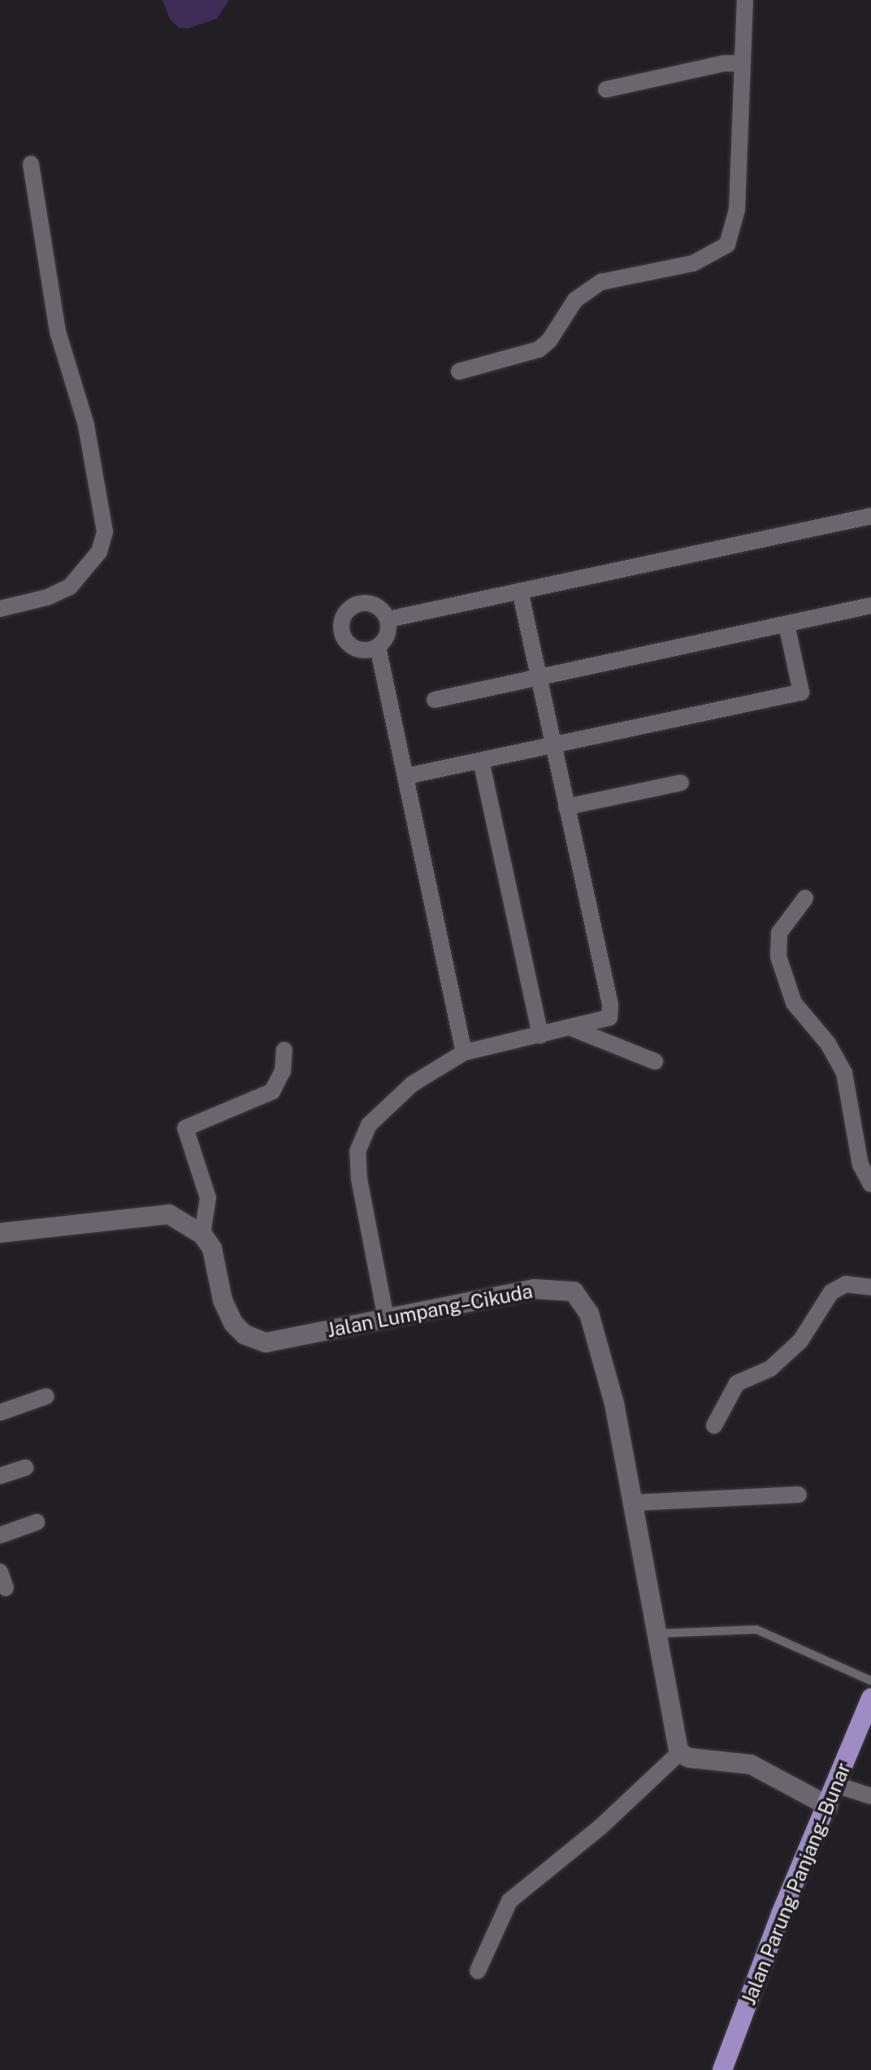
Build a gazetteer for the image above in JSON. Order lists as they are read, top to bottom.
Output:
{
  "streets": {
    "main road": ["Jalan Parung Panjang–Bunar"],
    "street": ["Jalan Lumpang–Cikuda"]
  }
}
